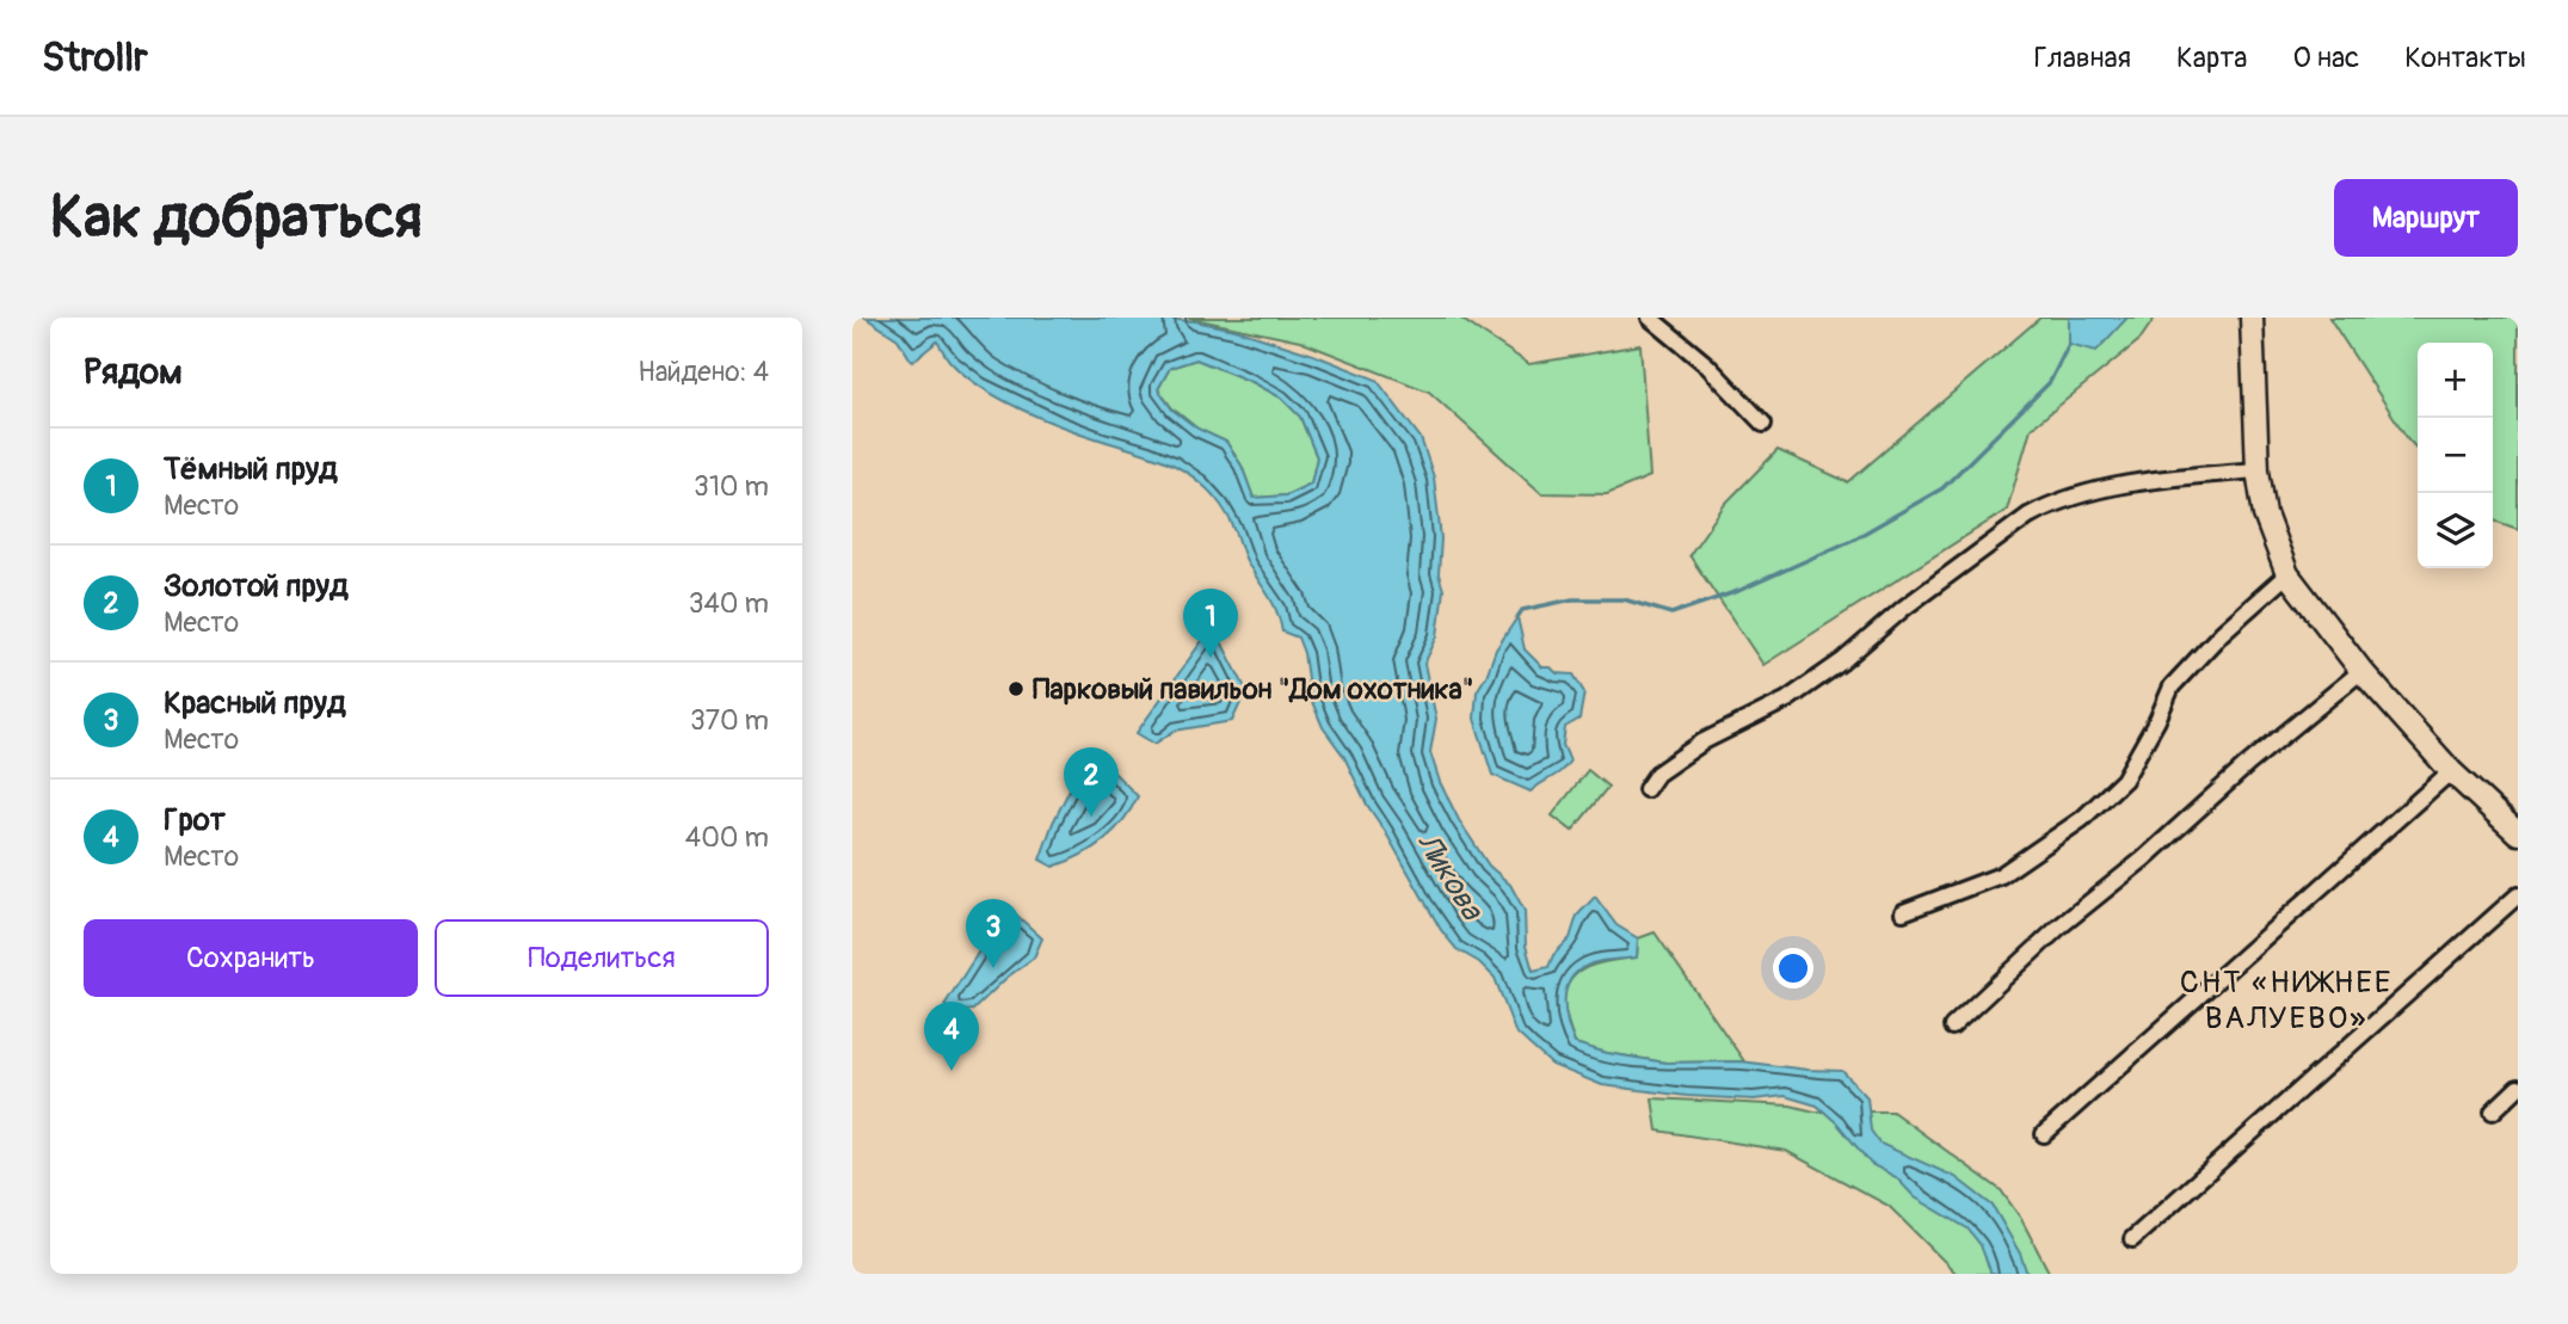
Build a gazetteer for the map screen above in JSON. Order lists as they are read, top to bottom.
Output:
{
  "districts": ["СНТ «НИЖНЕЕ ВАЛУЕВО»"],
  "water": ["Ликова"],
  "places": ["Парковый павильон \"Дом охотника\""],
  "page": {
    "header": "Strollr",
    "nav": [
      "Главная",
      "Карта",
      "О нас",
      "Контакты"
    ],
    "buttons": [
      "Маршрут",
      ["Сохранить", "Поделиться"]
    ],
    "title": "Как добраться",
    "heading": ["Рядом", "Найдено: 4"],
    "map_buttons": ["+", "−"],
    "list": [
      {
        "mark": "1",
        "name": "Тёмный пруд",
        "note": "Место",
        "value": "310 m"
      },
      {
        "mark": "2",
        "name": "Золотой пруд",
        "note": "Место",
        "value": "340 m"
      },
      {
        "mark": "3",
        "name": "Красный пруд",
        "note": "Место",
        "value": "370 m"
      },
      {
        "mark": "4",
        "name": "Грот",
        "note": "Место",
        "value": "400 m"
      }
    ],
    "pins": [
      "1",
      "2",
      "3",
      "4"
    ]
  }
}
